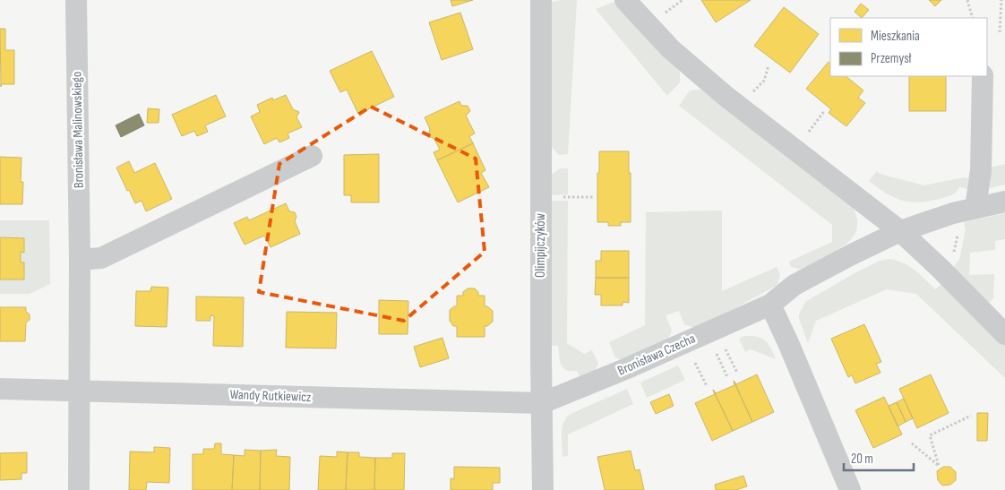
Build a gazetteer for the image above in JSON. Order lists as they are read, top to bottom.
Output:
{
  "streets": {
    "street": [
      "Bronisława Malinowskiego",
      "Olimpijczyków",
      "Bronisława Czecha",
      "Wandy Rutkiewicz"
    ]
  },
  "crossings": [
    ["Bronisława Malinowskiego", "Wandy Rutkiewicz"],
    ["Olimpijczyków", "Bronisława Czecha"],
    ["Olimpijczyków", "Wandy Rutkiewicz"],
    ["Bronisława Czecha", "Wandy Rutkiewicz"]
  ],
  "legend": ["Mieszkania", "Przemysł"],
  "scale_bar": "20 m"
}
